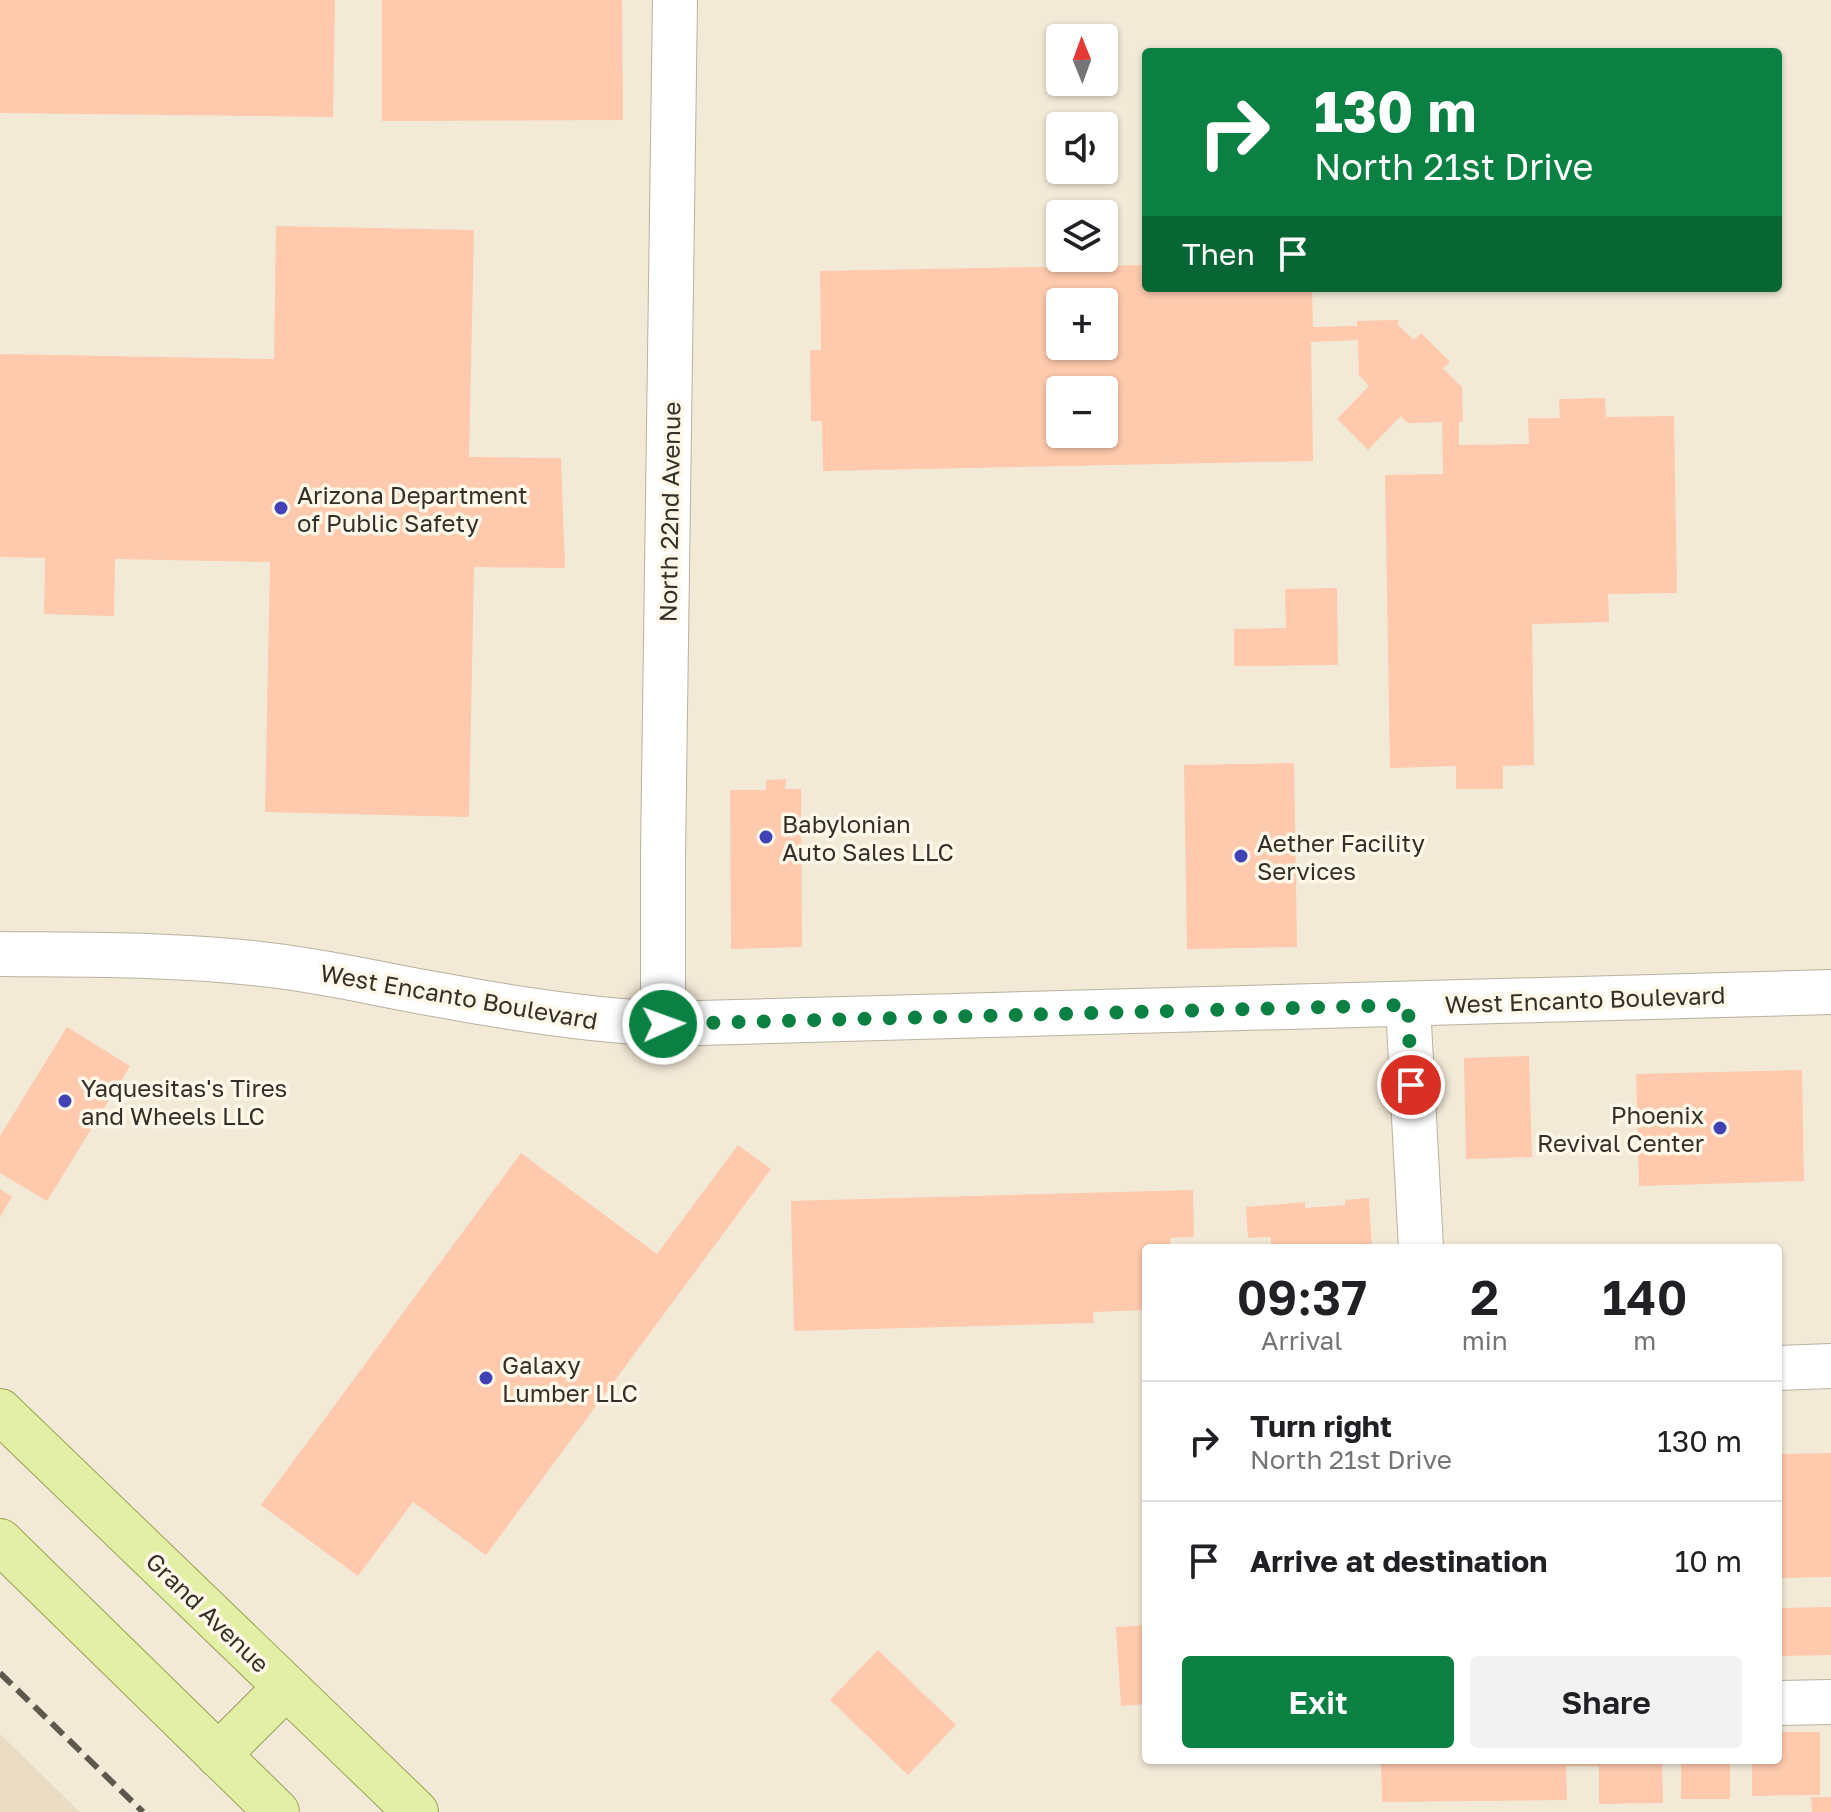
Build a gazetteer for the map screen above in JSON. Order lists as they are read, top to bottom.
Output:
{
  "streets": {
    "main road": ["Grand Avenue"],
    "street": ["North 22nd Avenue", "West Encanto Boulevard"]
  },
  "crossings": [
    ["North 22nd Avenue", "West Encanto Boulevard"]
  ],
  "places": [
    "Arizona Department of Public Safety",
    "Babylonian Auto Sales LLC",
    "Aether Facility Services",
    "Yaquesitas's Tires and Wheels LLC",
    "Phoenix Revival Center",
    "Galaxy Lumber LLC"
  ],
  "north": "top",
  "page": {
    "map_buttons": ["+", "−"],
    "turn": ["130 m", "North 21st Drive"],
    "then": "Then",
    "eta": [
      "09:37",
      "Arrival",
      "2",
      "min",
      "140",
      "m"
    ],
    "list": [
      {
        "name": "Turn right",
        "note": "North 21st Drive",
        "value": "130 m"
      },
      {
        "name": "Arrive at destination",
        "value": "10 m"
      }
    ],
    "buttons": ["Exit", "Share"]
  }
}
